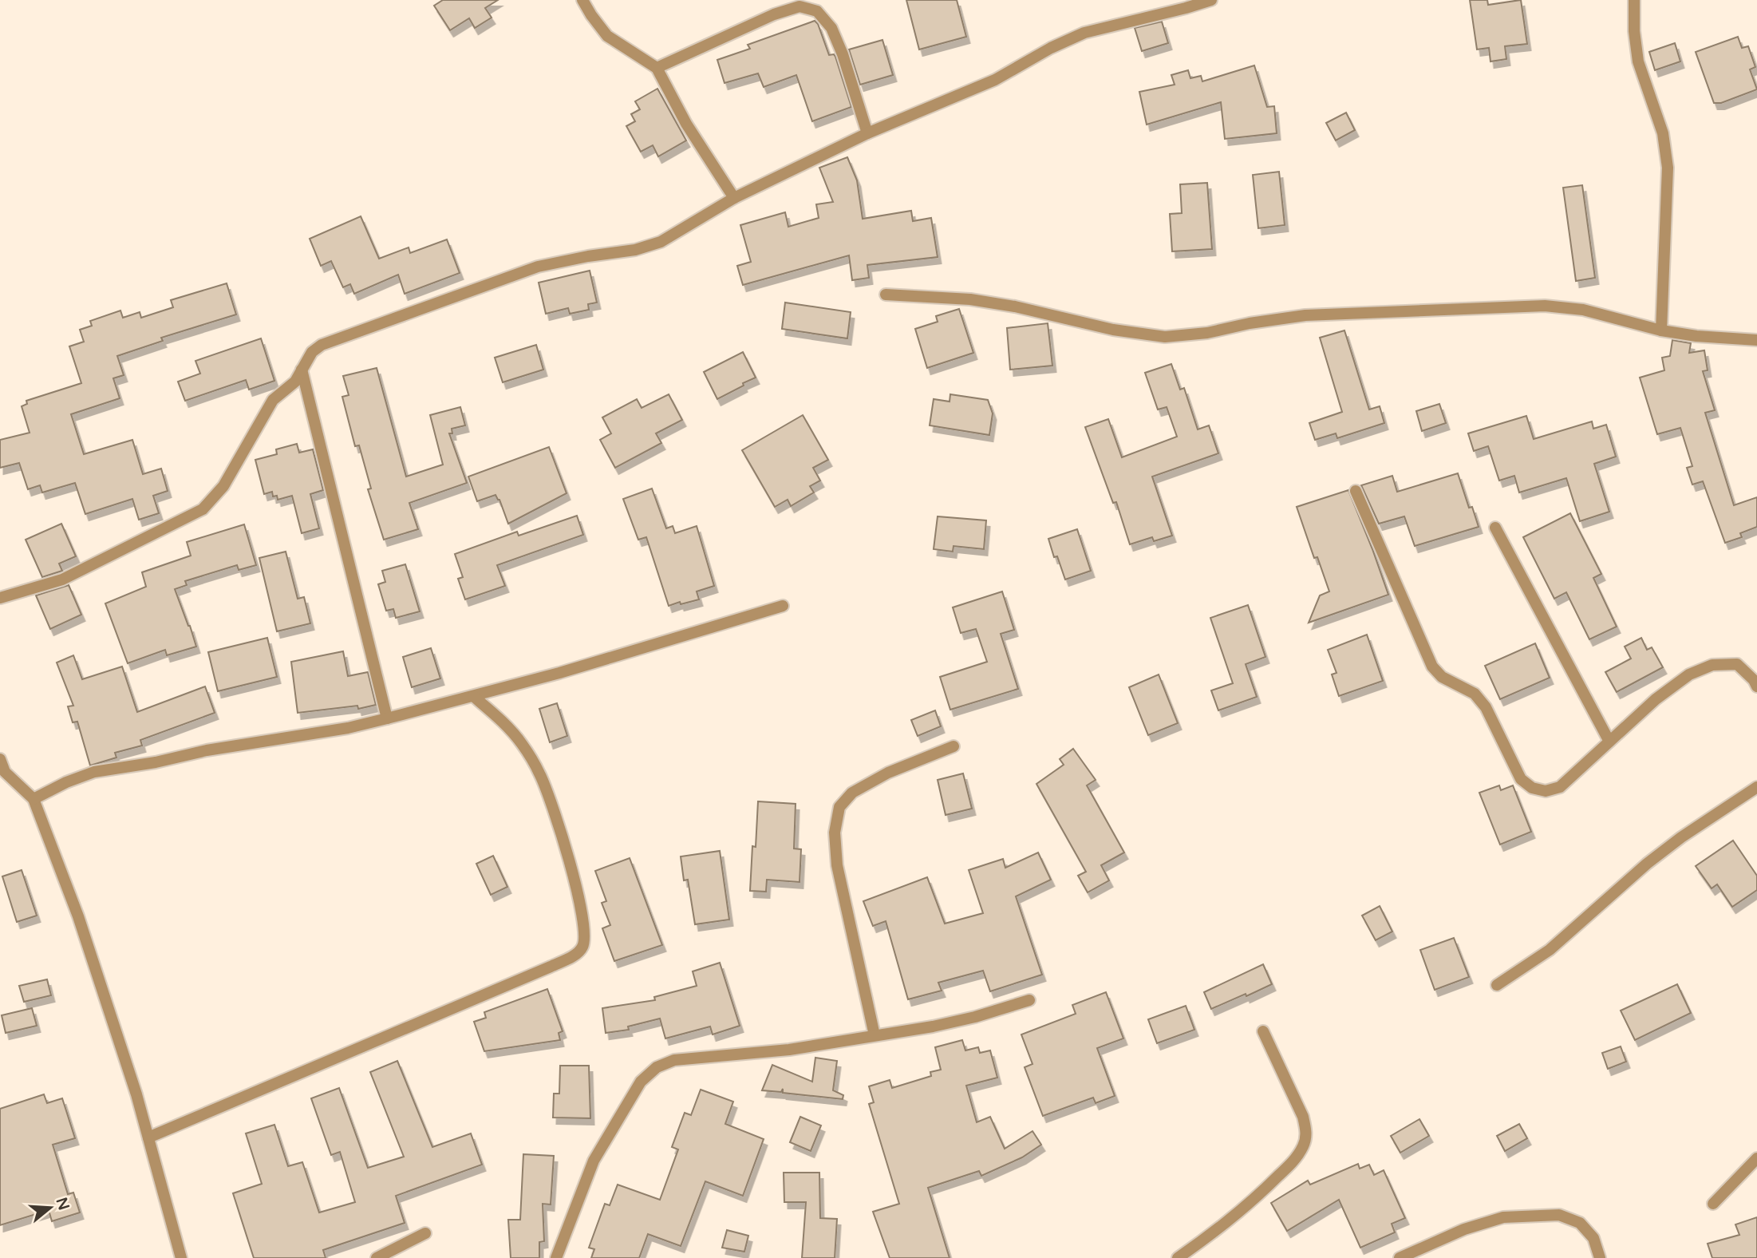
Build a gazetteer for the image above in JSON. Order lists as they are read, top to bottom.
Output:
{
  "north": "right"
}
